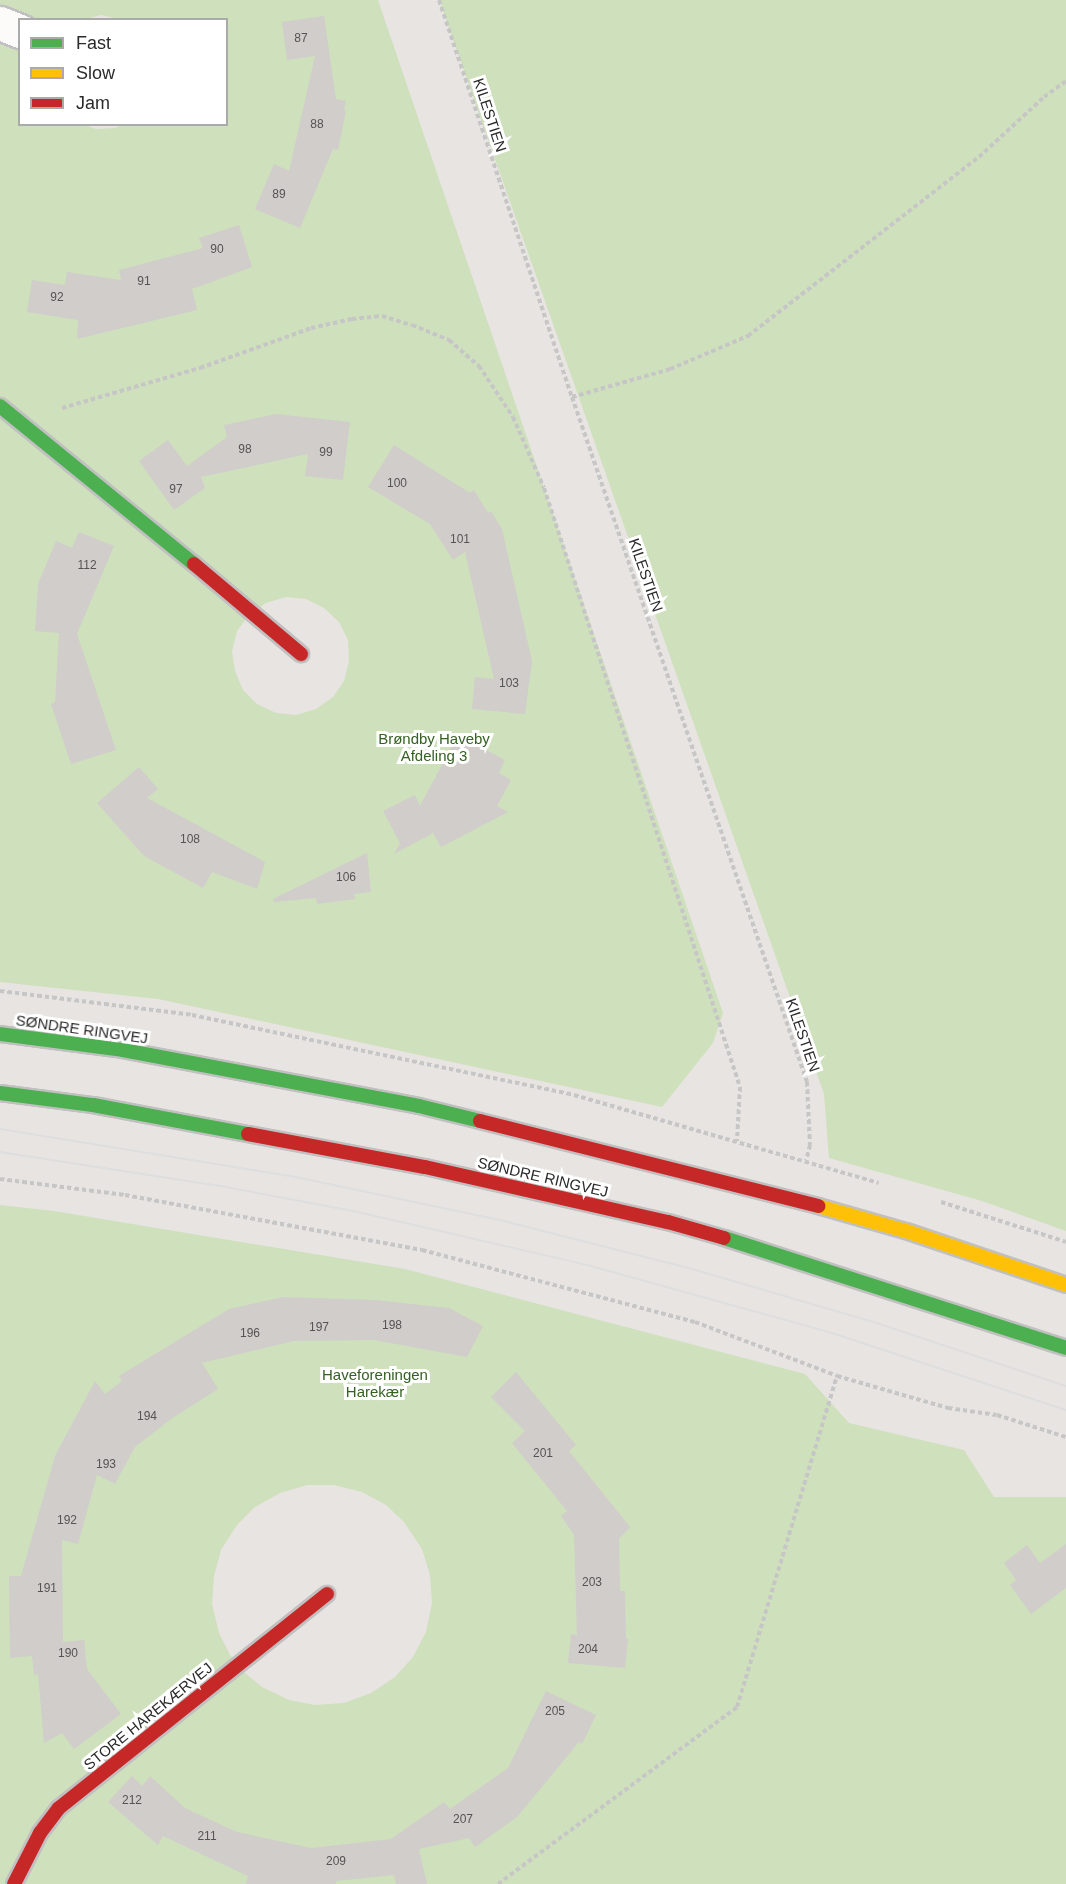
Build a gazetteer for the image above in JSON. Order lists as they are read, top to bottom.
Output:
{
  "streets": {
    "main road": ["SØNDRE RINGVEJ", "STORE HAREKÆRVEJ"],
    "path": ["KILESTIEN"]
  },
  "parks": ["Brøndby Haveby Afdeling 3", "Haveforeningen Harekær"],
  "house_numbers": [
    "87",
    "88",
    "89",
    "90",
    "91",
    "92",
    "98",
    "99",
    "100",
    "97",
    "101",
    "112",
    "103",
    "108",
    "106",
    "198",
    "197",
    "196",
    "194",
    "201",
    "193",
    "192",
    "203",
    "191",
    "204",
    "190",
    "205",
    "212",
    "207",
    "211",
    "209"
  ],
  "legend": ["Fast", "Slow", "Jam"]
}
